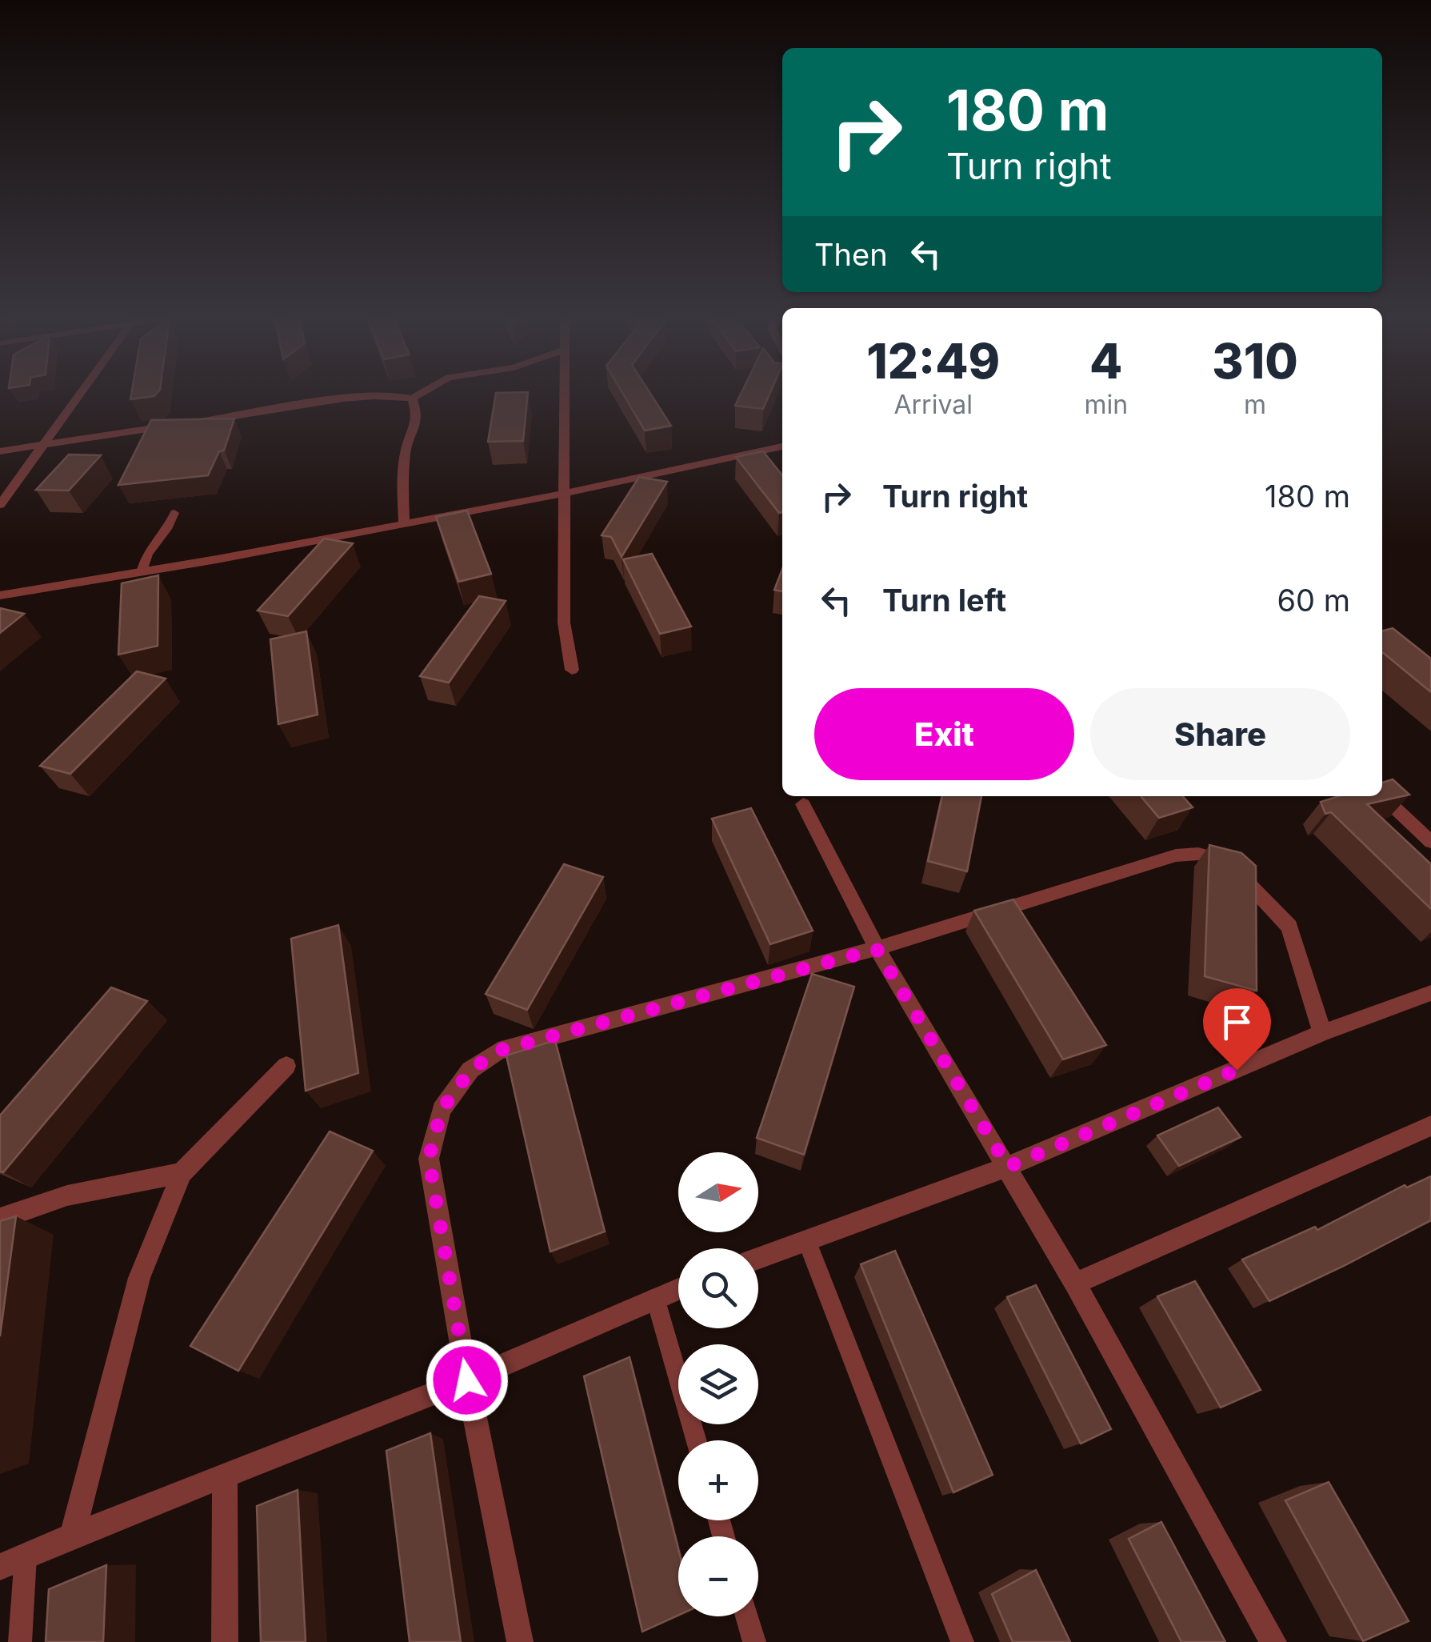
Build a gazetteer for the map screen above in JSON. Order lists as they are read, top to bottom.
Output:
{
  "north": "right",
  "page": {
    "turn": ["180 m", "Turn right"],
    "then": "Then",
    "eta": [
      "12:49",
      "Arrival",
      "4",
      "min",
      "310",
      "m"
    ],
    "list": [
      {
        "name": "Turn right",
        "value": "180 m"
      },
      {
        "name": "Turn left",
        "value": "60 m"
      }
    ],
    "buttons": ["Exit", "Share"],
    "map_buttons": ["+", "−"]
  }
}
